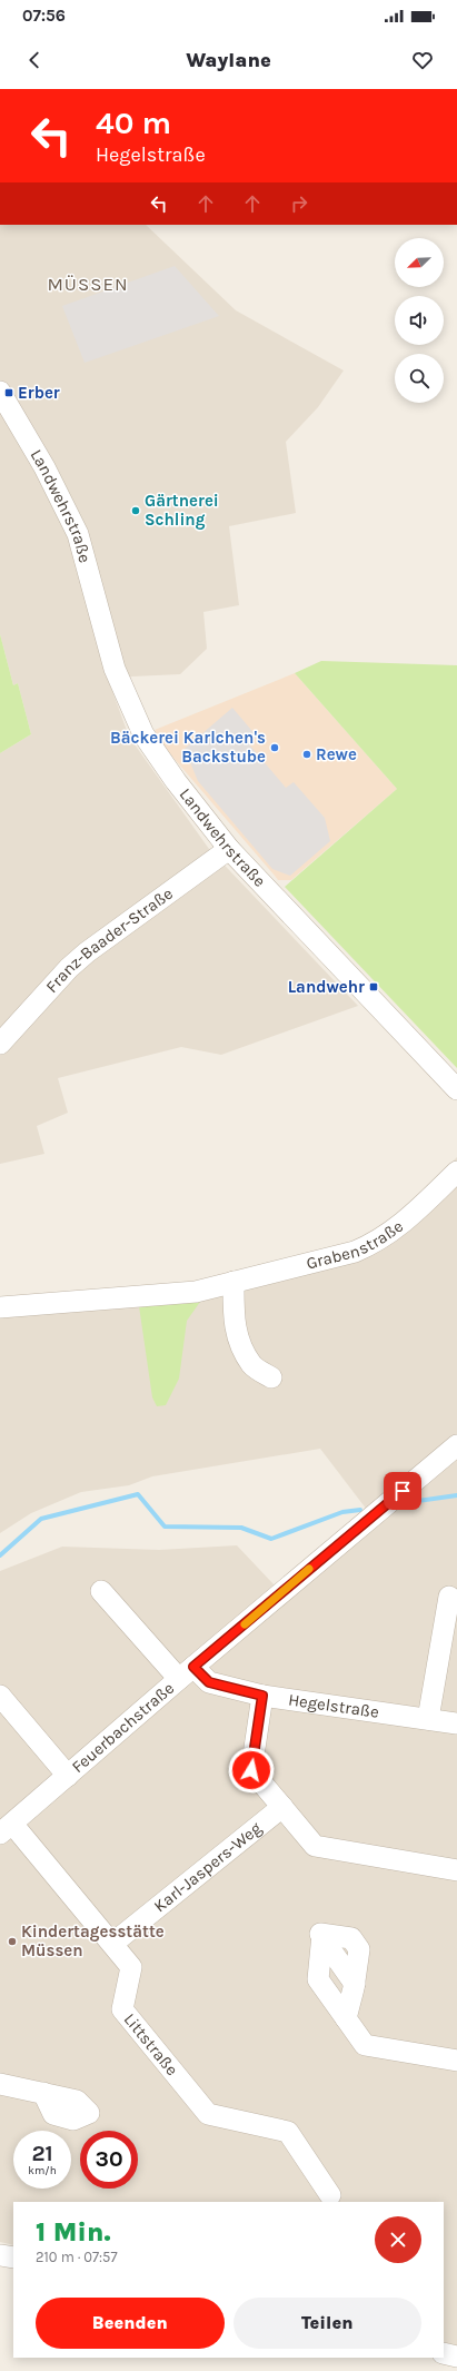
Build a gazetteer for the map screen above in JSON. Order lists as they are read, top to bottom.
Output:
{
  "streets": {
    "street": [
      "Landwehrstraße",
      "Franz-Baader-Straße",
      "Grabenstraße",
      "Hegelstraße",
      "Feuerbachstraße",
      "Karl-Jaspers-Weg",
      "Littstraße"
    ]
  },
  "crossings": [
    ["Landwehrstraße", "Franz-Baader-Straße"],
    ["Hegelstraße", "Feuerbachstraße"],
    ["Feuerbachstraße", "Littstraße"],
    ["Karl-Jaspers-Weg", "Littstraße"]
  ],
  "districts": ["MÜSSEN"],
  "places": {
    "transit": ["Erber", "Landwehr"],
    "other": [
      "Gärtnerei Schling",
      "Bäckerei Karlchen's Backstube",
      "Rewe",
      "Kindertagesstätte Müssen"
    ]
  },
  "north": "bottom left",
  "page": {
    "status": "07:56",
    "header": "Waylane",
    "turn": ["40 m", "Hegelstraße"],
    "speed": "21 km/h",
    "limit": "30",
    "heading": ["1 Min.", "210 m · 07:57"],
    "buttons": ["Beenden", "Teilen"]
  }
}
